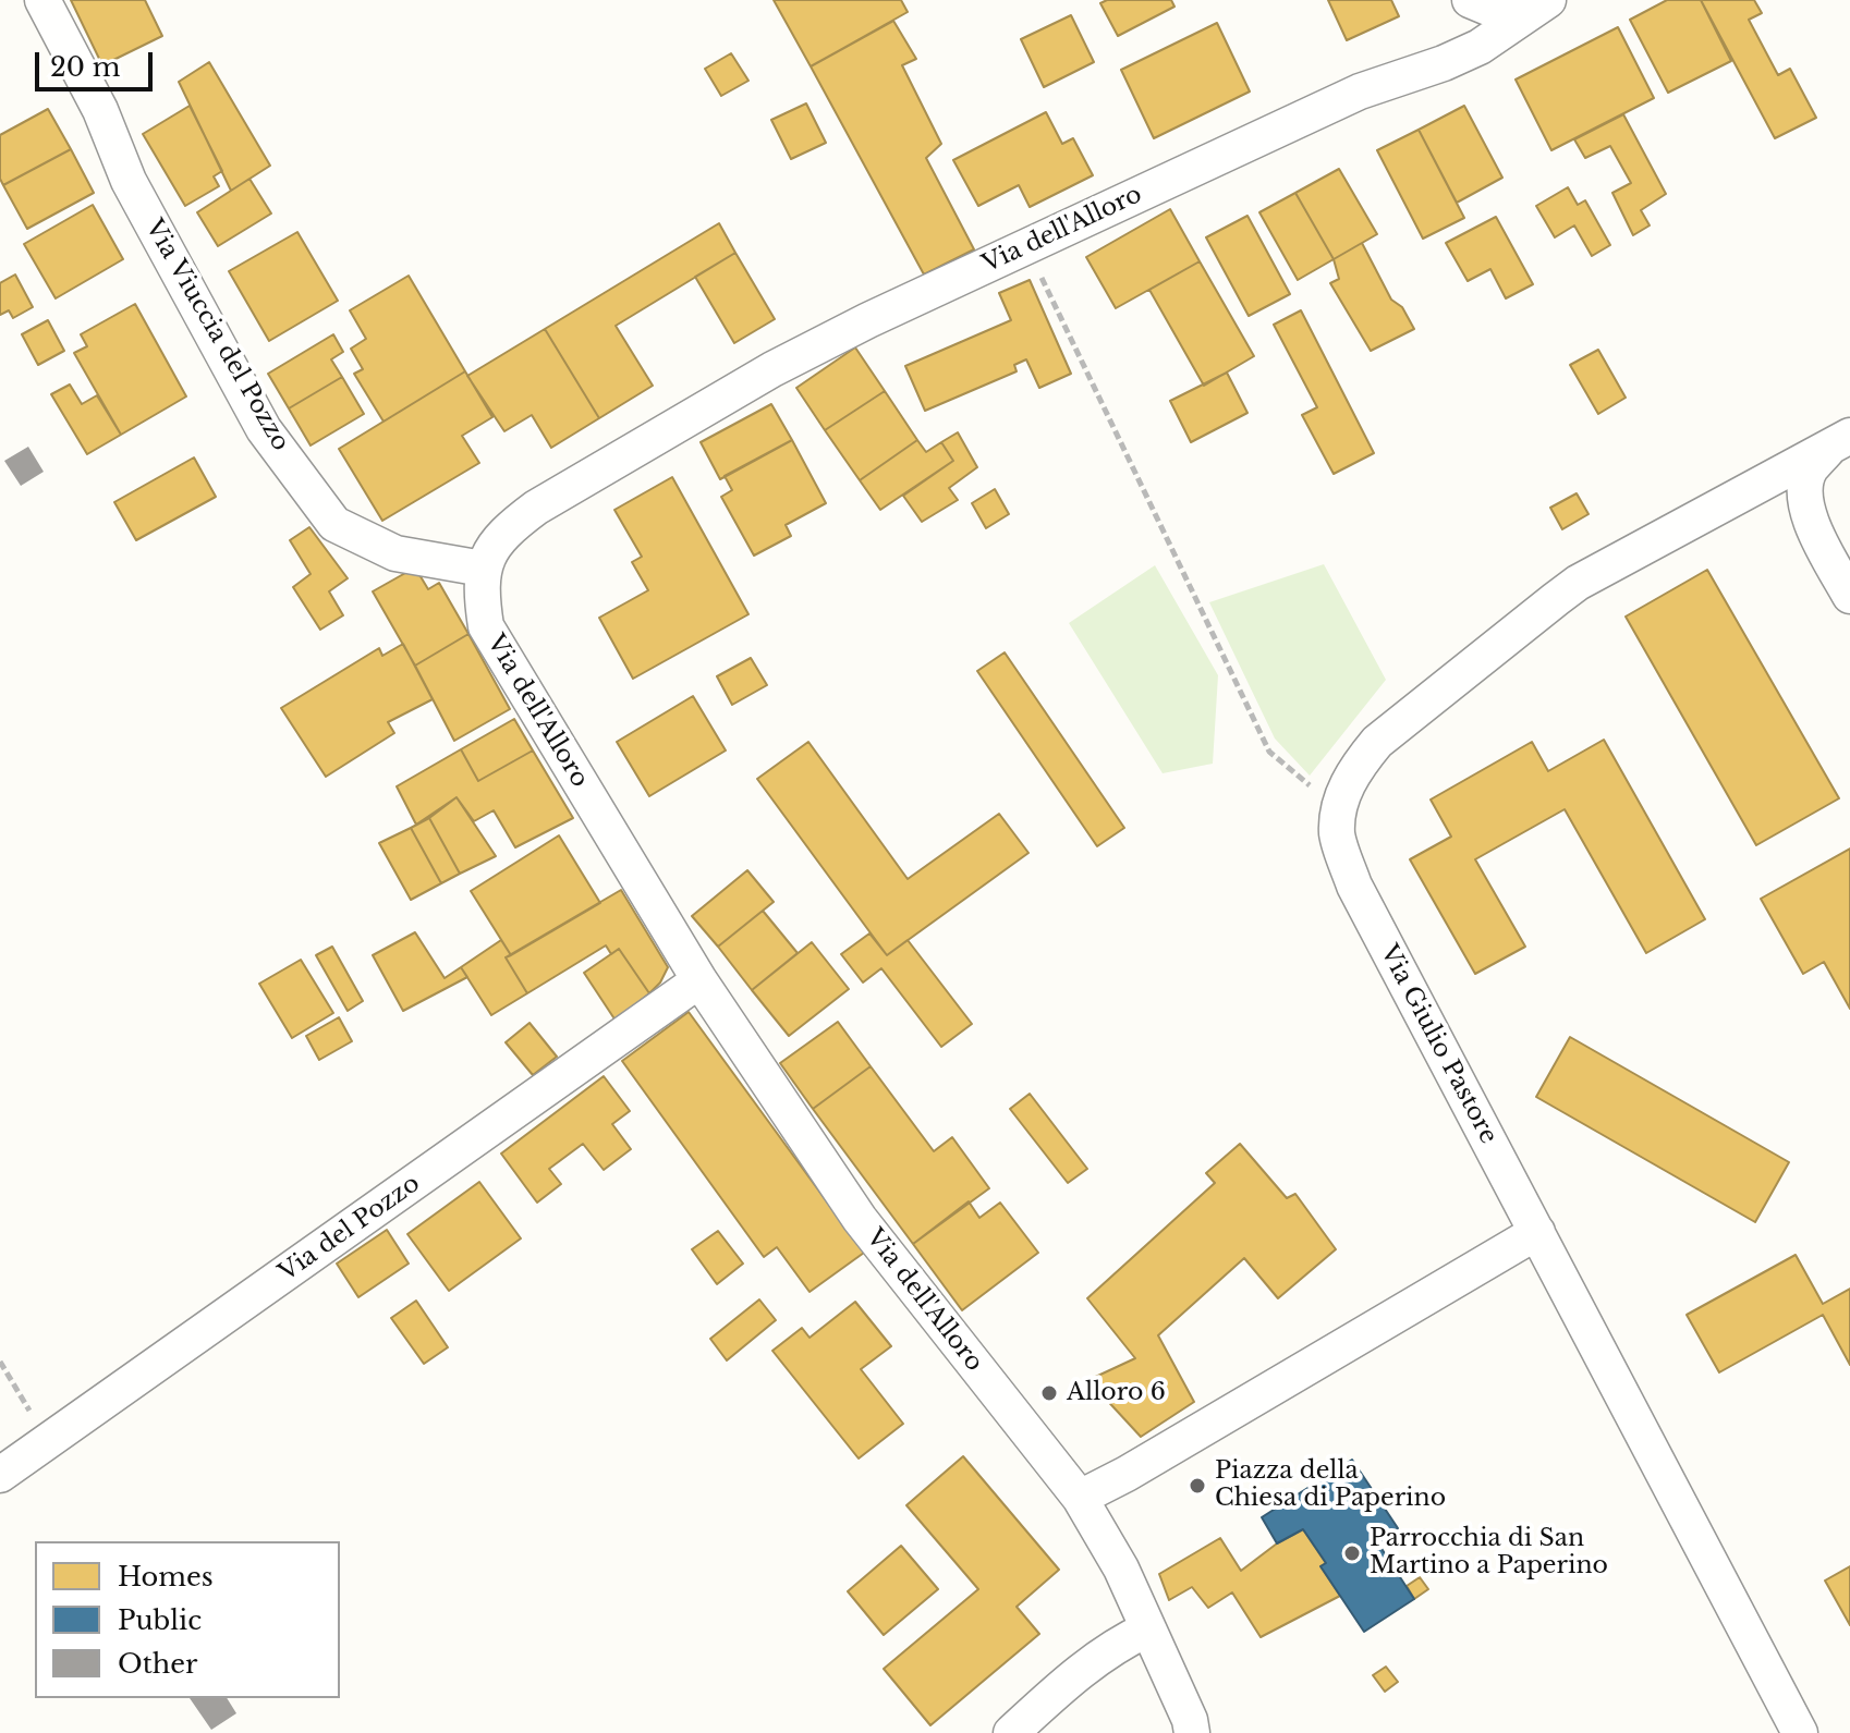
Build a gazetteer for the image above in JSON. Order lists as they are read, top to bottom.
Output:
{
  "streets": {
    "street": [
      "Via dell'Alloro",
      "Via Viuccia del Pozzo",
      "Via Giulio Pastore",
      "Via del Pozzo"
    ]
  },
  "crossings": [
    ["Via dell'Alloro", "Via Viuccia del Pozzo"],
    ["Via dell'Alloro", "Via del Pozzo"]
  ],
  "places": ["Alloro 6", "Piazza della Chiesa di Paperino", "Parrocchia di San Martino a Paperino"],
  "legend": ["Homes", "Public", "Other"],
  "scale_bar": "20 m"
}
